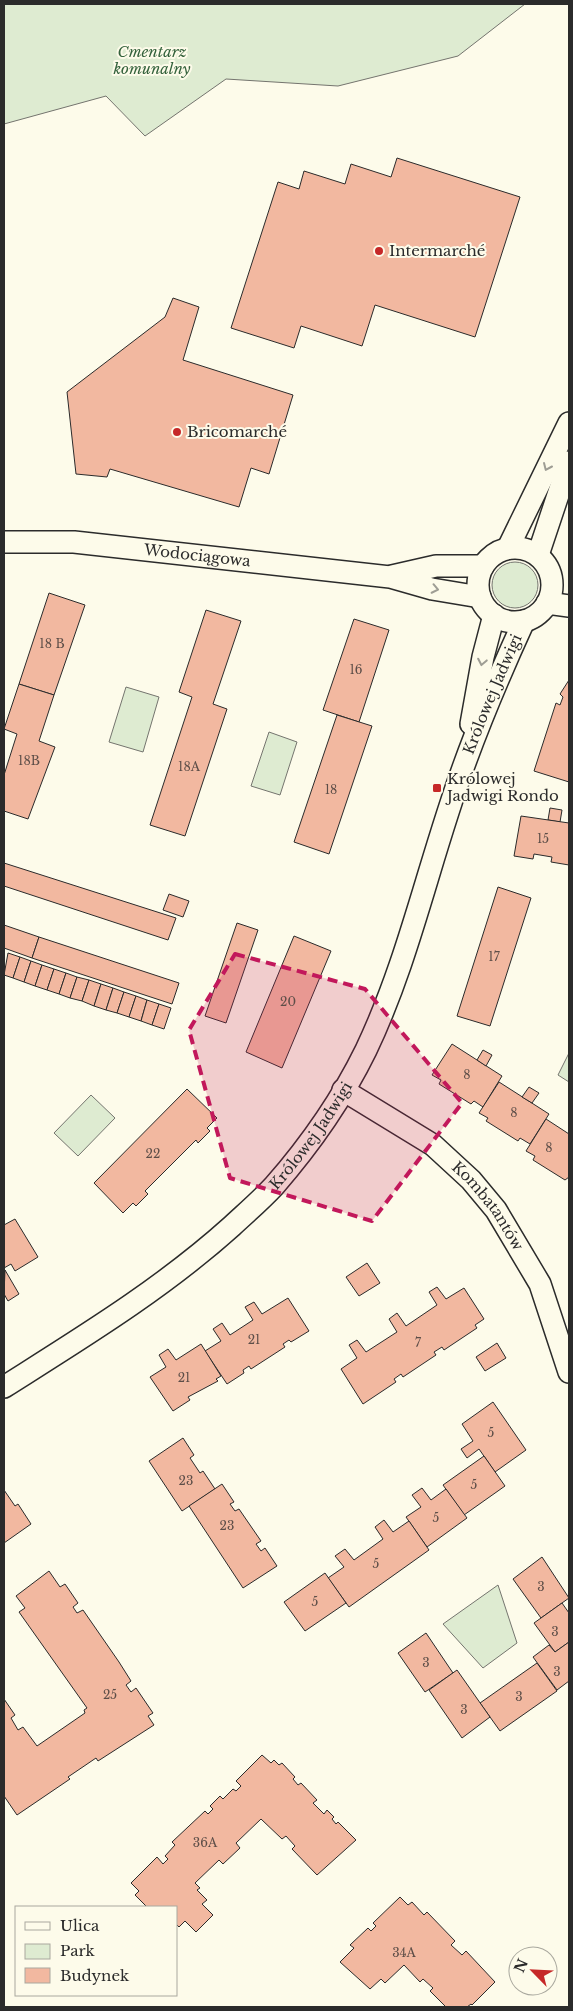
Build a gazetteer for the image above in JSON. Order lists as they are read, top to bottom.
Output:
{
  "streets": {
    "street": ["Wodociągowa", "Królowej Jadwigi", "Kombatantów"]
  },
  "crossings": [
    ["Wodociągowa", "Królowej Jadwigi"],
    ["Królowej Jadwigi", "Kombatantów"]
  ],
  "parks": ["Cmentarz komunalny"],
  "places": {
    "other": ["Intermarché", "Bricomarché"],
    "transit": ["Królowej Jadwigi Rondo"]
  },
  "house_numbers": [
    "18 B",
    "16",
    "18B",
    "18A",
    "18",
    "15",
    "17",
    "20",
    "8",
    "8",
    "8",
    "22",
    "21",
    "7",
    "21",
    "5",
    "23",
    "5",
    "5",
    "23",
    "5",
    "3",
    "5",
    "3",
    "3",
    "3",
    "25",
    "3",
    "3",
    "36A",
    "34A"
  ],
  "legend": ["Ulica", "Park", "Budynek"],
  "north": "top left"
}
